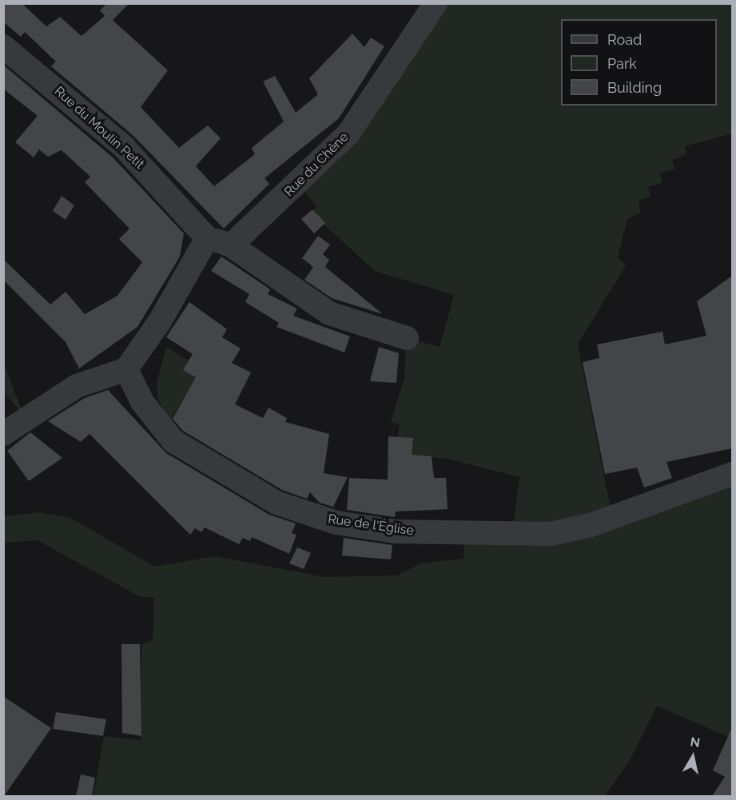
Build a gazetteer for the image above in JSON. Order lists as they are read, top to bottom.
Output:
{
  "streets": {
    "street": ["Rue du Moulin Petit", "Rue du Chêne", "Rue de l'Église"]
  },
  "legend": ["Road", "Park", "Building"],
  "north": "top"
}
